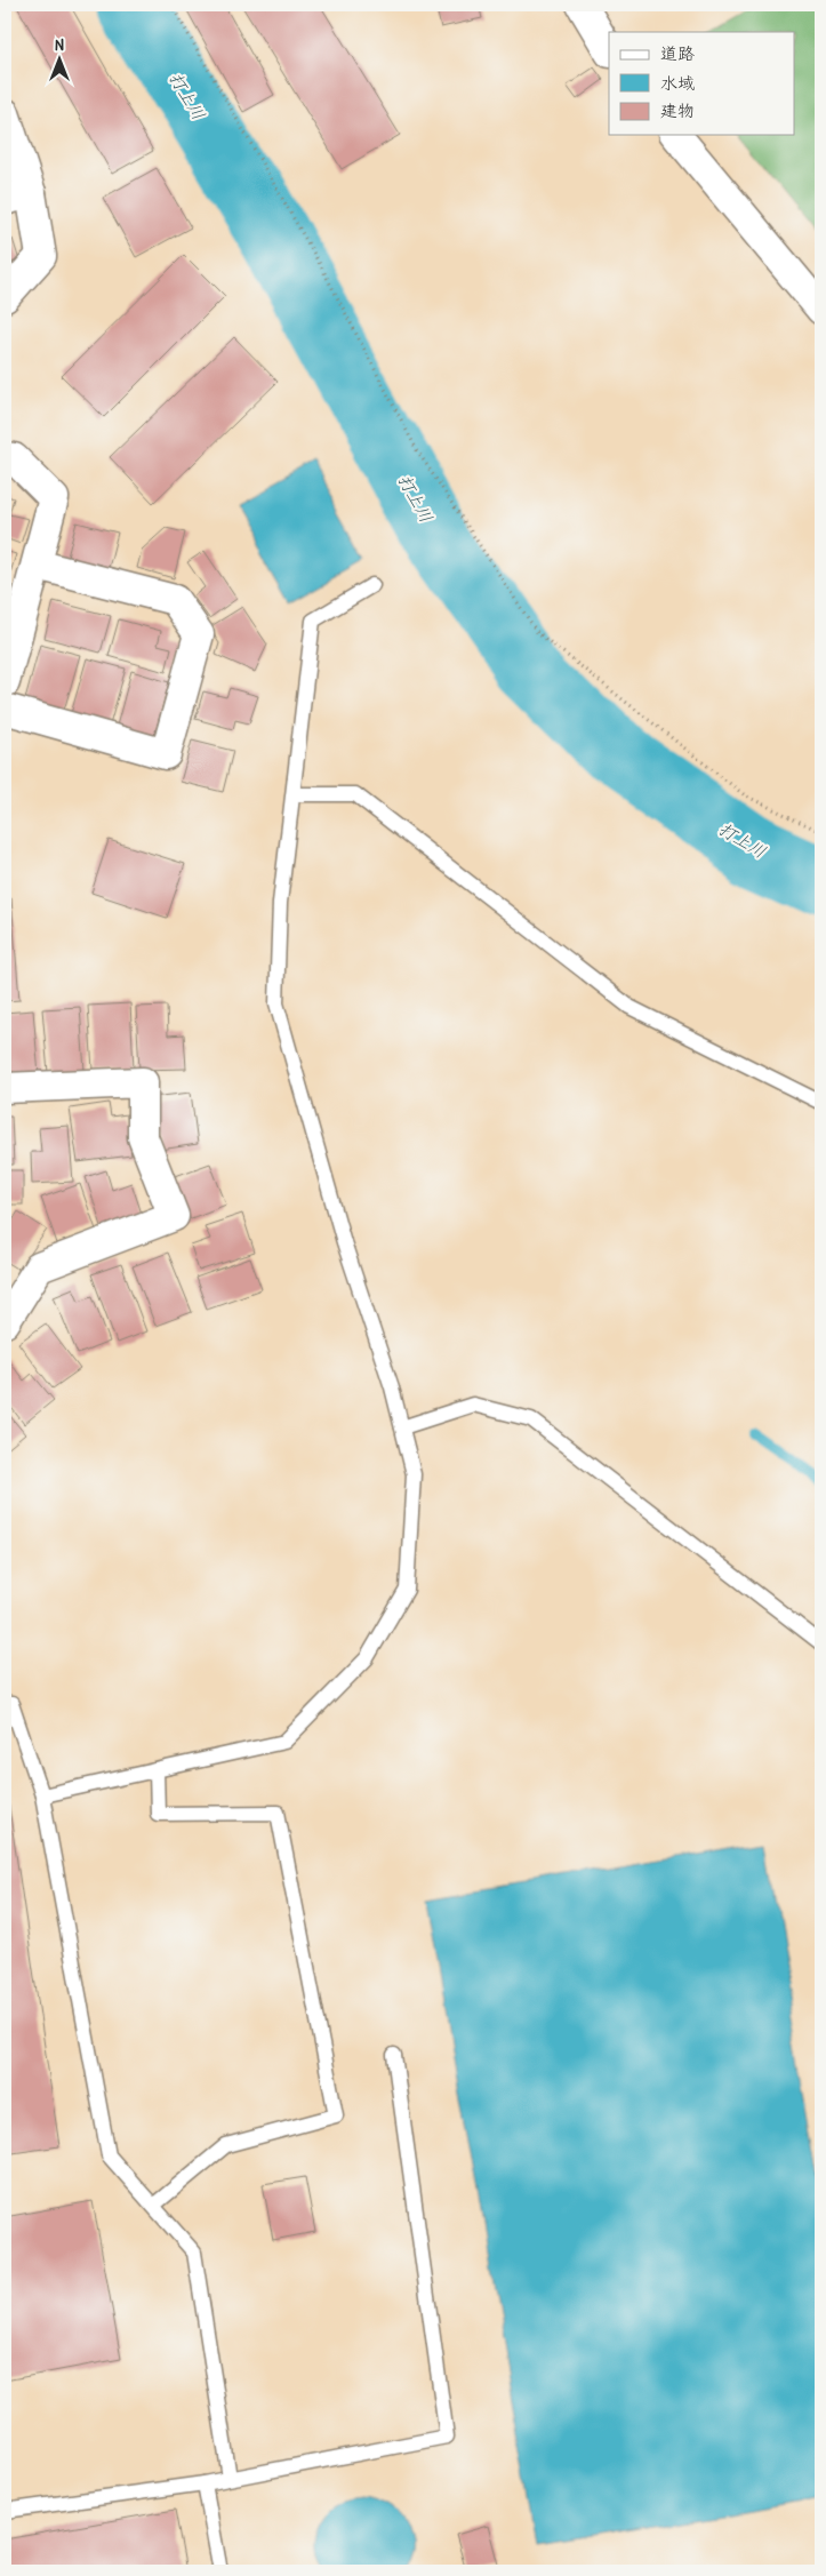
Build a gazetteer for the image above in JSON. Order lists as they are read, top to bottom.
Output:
{
  "water": ["打上川"],
  "legend": ["道路", "水域", "建物"],
  "north": "top"
}
